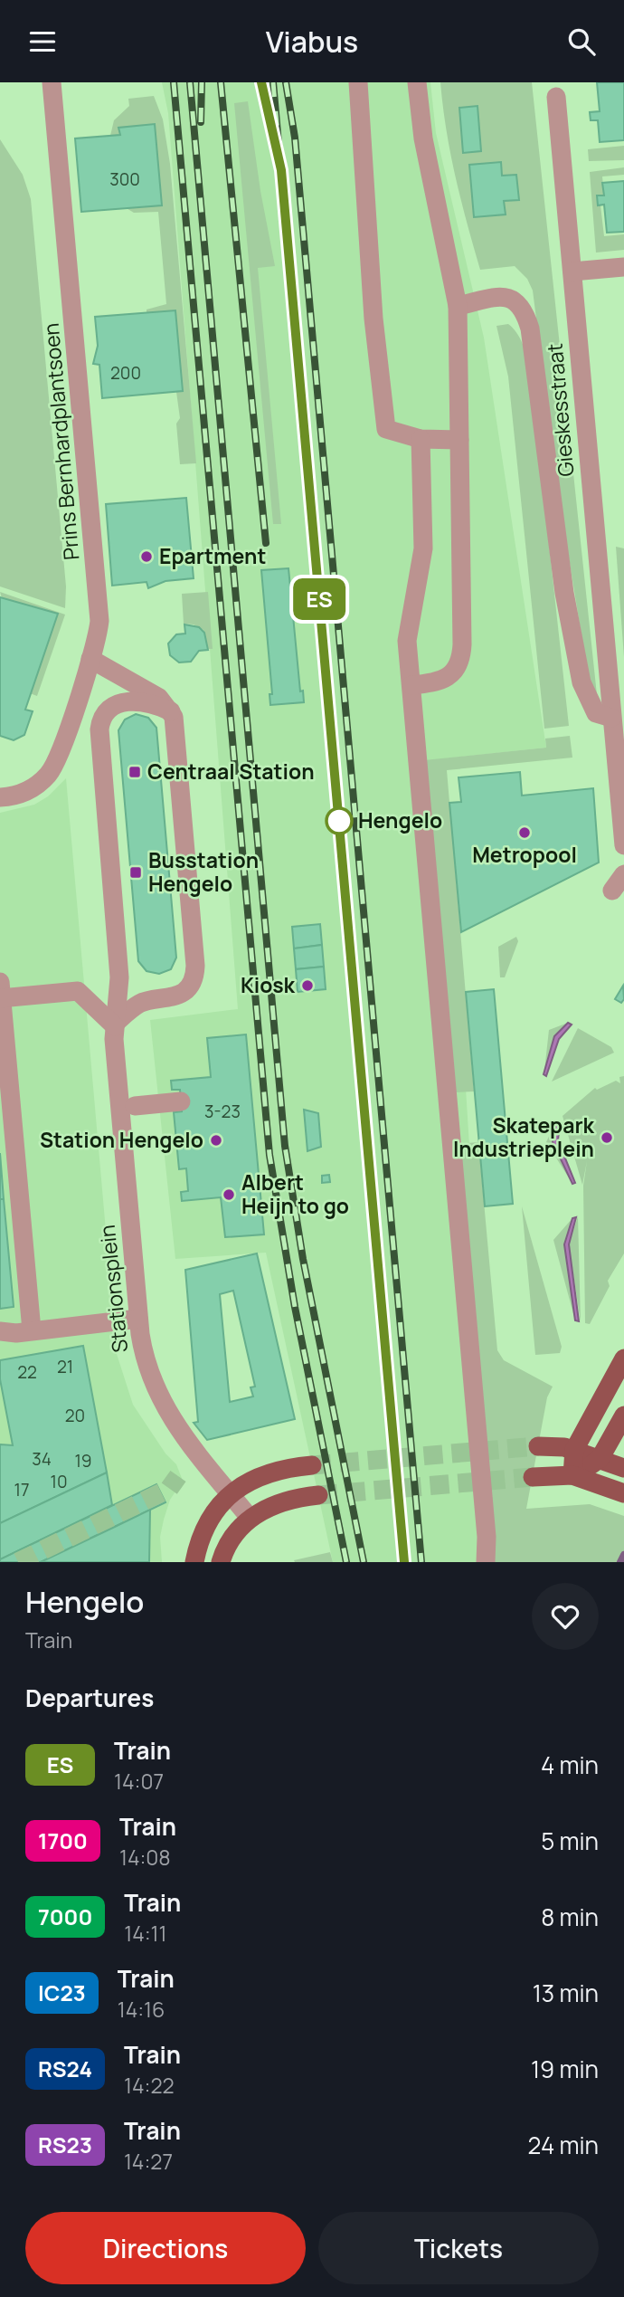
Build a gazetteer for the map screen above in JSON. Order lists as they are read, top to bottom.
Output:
{
  "streets": {
    "street": ["Gieskesstraat", "Prins Bernhardplantsoen", "Stationsplein"]
  },
  "places": {
    "other": [
      "Epartment",
      "Hengelo",
      "Metropool",
      "Kiosk",
      "Skatepark Industrieplein",
      "Station Hengelo",
      "Albert Heijn to go"
    ],
    "transit": ["Centraal Station", "Busstation Hengelo"]
  },
  "house_numbers": [
    "300",
    "200",
    "3-23",
    "21",
    "22",
    "20",
    "34",
    "19",
    "10",
    "17"
  ],
  "page": {
    "header": "Viabus",
    "on_map": "ES",
    "heading": [
      ["Hengelo", "Train"],
      "Departures"
    ],
    "list": [
      {
        "mark": "ES",
        "name": "Train",
        "note": "14:07",
        "value": "4 min"
      },
      {
        "mark": "1700",
        "name": "Train",
        "note": "14:08",
        "value": "5 min"
      },
      {
        "mark": "7000",
        "name": "Train",
        "note": "14:11",
        "value": "8 min"
      },
      {
        "mark": "IC23",
        "name": "Train",
        "note": "14:16",
        "value": "13 min"
      },
      {
        "mark": "RS24",
        "name": "Train",
        "note": "14:22",
        "value": "19 min"
      },
      {
        "mark": "RS23",
        "name": "Train",
        "note": "14:27",
        "value": "24 min"
      }
    ],
    "buttons": ["Directions", "Tickets"]
  }
}
